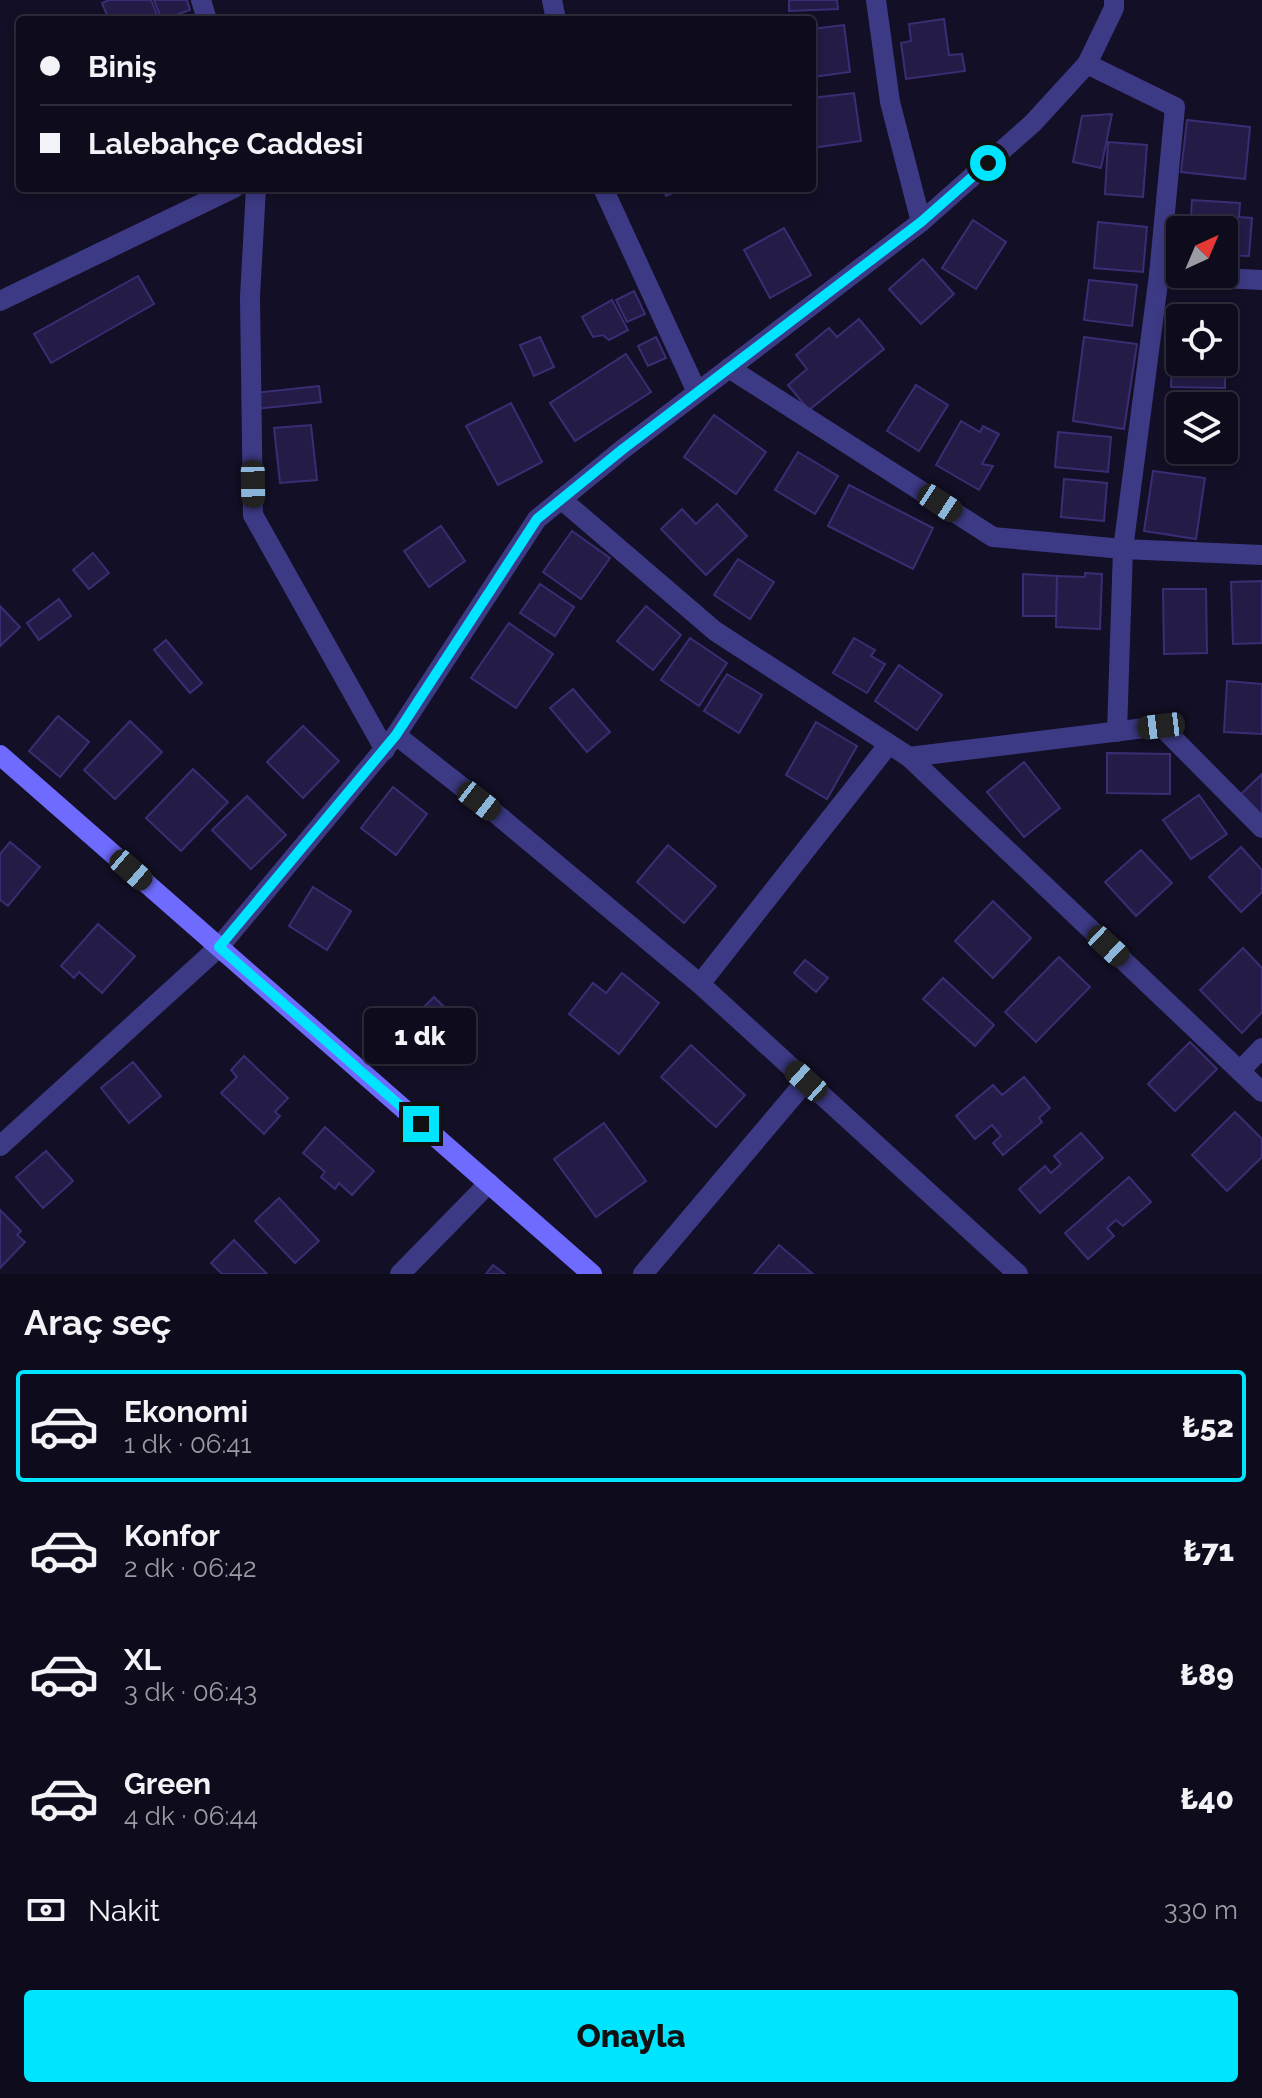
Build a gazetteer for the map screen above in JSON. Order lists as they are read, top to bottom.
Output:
{
  "north": "top right",
  "page": {
    "banner": ["Biniş", "Lalebahçe Caddesi"],
    "bubble": "1 dk",
    "heading": "Araç seç",
    "list": [
      {
        "name": "Ekonomi",
        "note": "1 dk · 06:41",
        "value": "₺52"
      },
      {
        "name": "Konfor",
        "note": "2 dk · 06:42",
        "value": "₺71"
      },
      {
        "name": "XL",
        "note": "3 dk · 06:43",
        "value": "₺89"
      },
      {
        "name": "Green",
        "note": "4 dk · 06:44",
        "value": "₺40"
      }
    ],
    "pay": ["Nakit", "330 m"],
    "buttons": "Onayla"
  }
}
